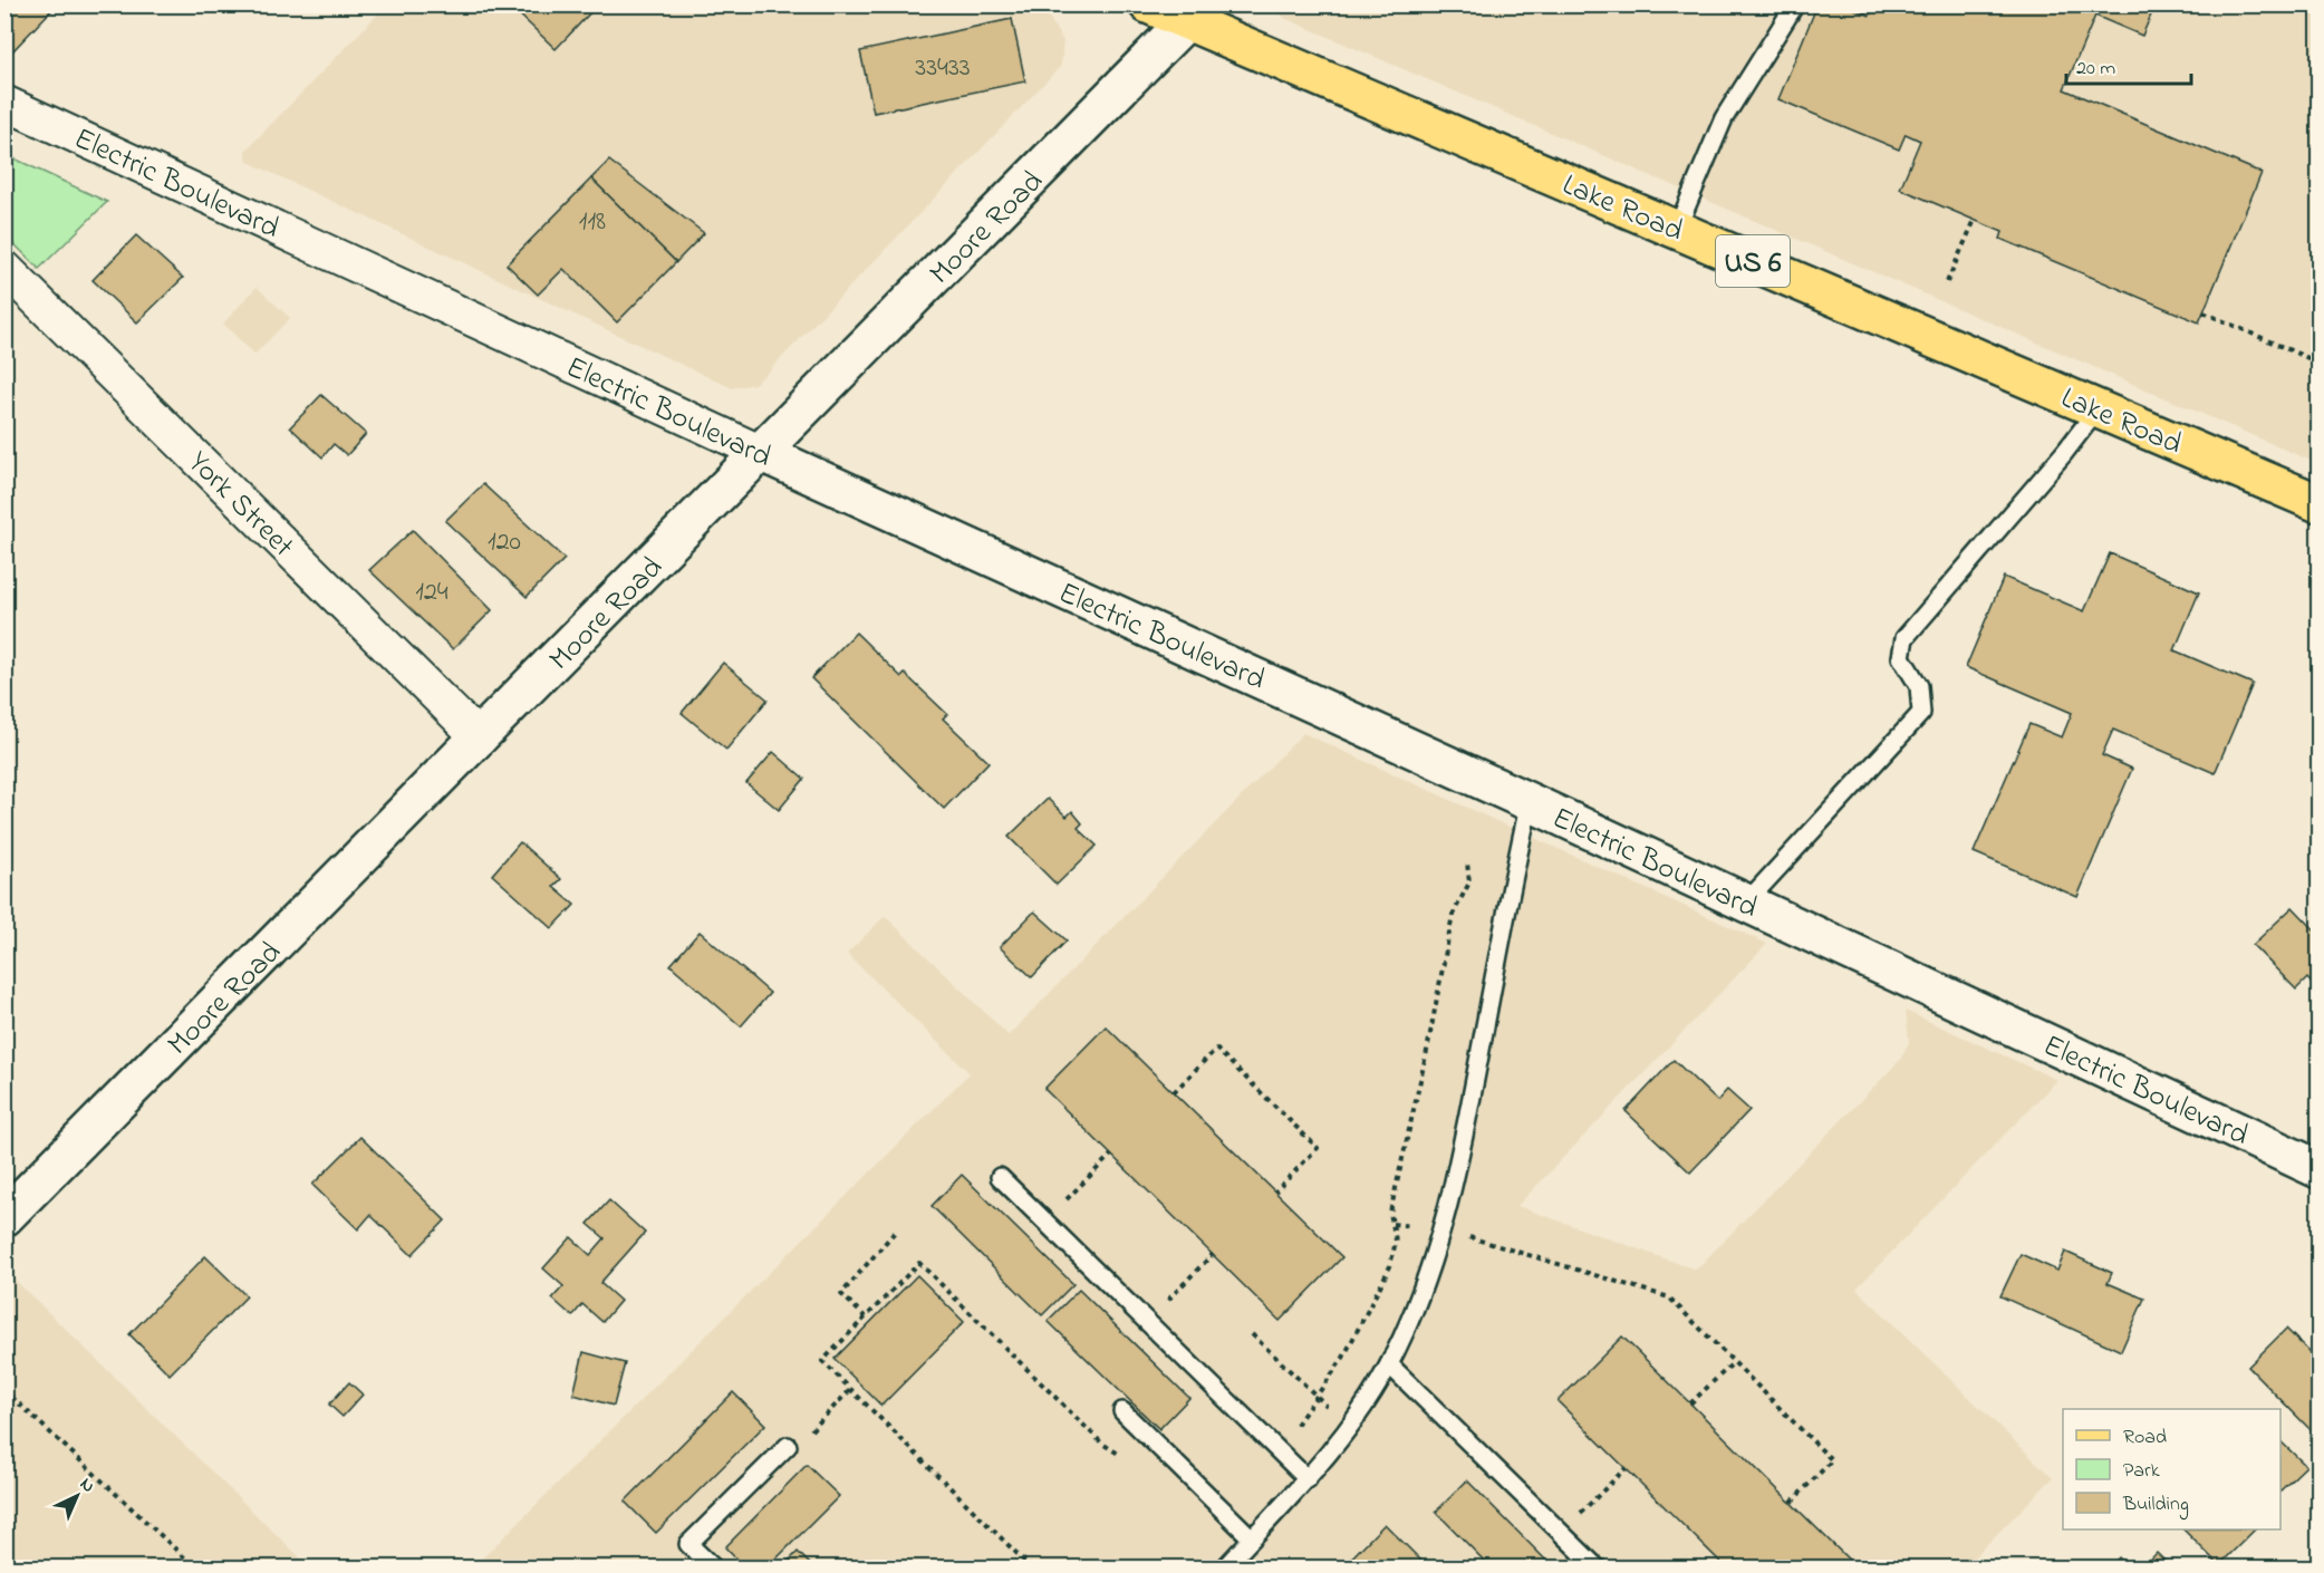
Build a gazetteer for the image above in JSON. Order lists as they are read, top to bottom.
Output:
{
  "streets": {
    "main road": ["Lake Road", "US 6"],
    "street": ["Electric Boulevard", "Moore Road", "York Street"]
  },
  "crossings": [
    ["Electric Boulevard", "Moore Road"],
    ["Lake Road", "Moore Road"],
    ["Moore Road", "York Street"]
  ],
  "house_numbers": [
    "33433",
    "118",
    "120",
    "124"
  ],
  "legend": ["Road", "Park", "Building"],
  "scale_bar": "20 m",
  "north": "top right"
}
